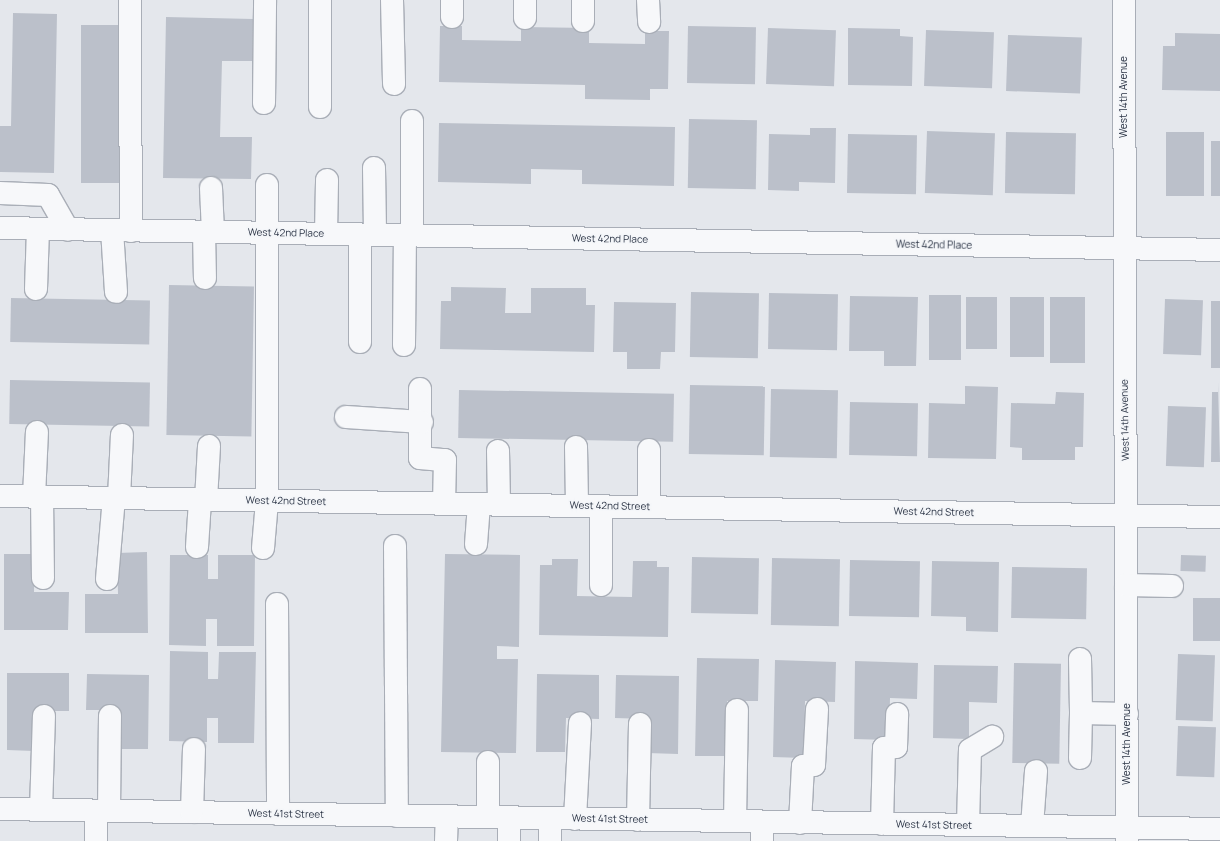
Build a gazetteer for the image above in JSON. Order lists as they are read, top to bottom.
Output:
{
  "streets": {
    "street": [
      "West 14th Avenue",
      "West 42nd Place",
      "West 42nd Street",
      "West 41st Street"
    ]
  },
  "crossings": [
    ["West 14th Avenue", "West 42nd Place"],
    ["West 14th Avenue", "West 42nd Street"],
    ["West 14th Avenue", "West 41st Street"]
  ]
}
